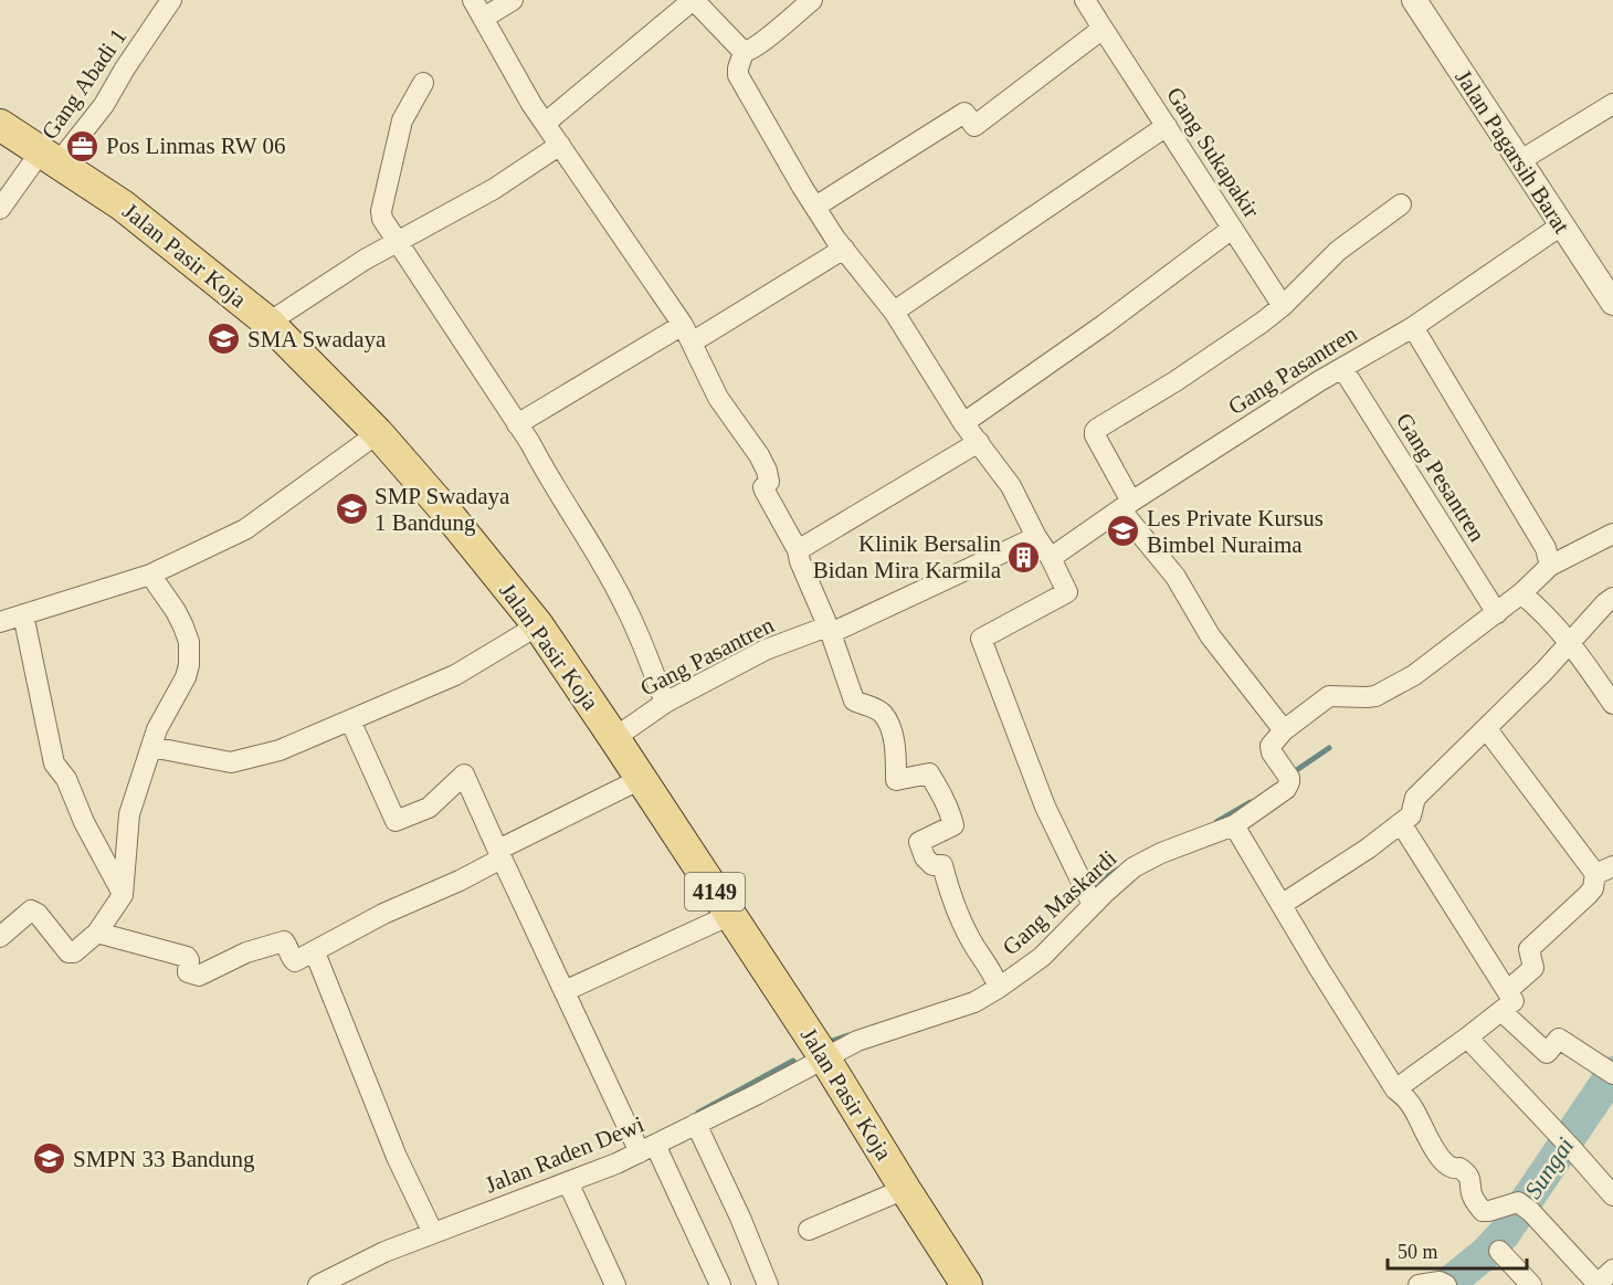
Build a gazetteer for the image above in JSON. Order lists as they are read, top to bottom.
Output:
{
  "streets": {
    "main road": ["Jalan Pasir Koja", "4149"],
    "street": [
      "Gang Abadi 1",
      "Jalan Pagarsih Barat",
      "Gang Sukapakir",
      "Gang Pasantren",
      "Gang Pesantren",
      "Gang Maskardi",
      "Jalan Raden Dewi"
    ]
  },
  "crossings": [
    ["Gang Abadi 1", "Jalan Pasir Koja"],
    ["Jalan Pagarsih Barat", "Gang Pasantren"],
    ["Jalan Pasir Koja", "Gang Pasantren"],
    ["Jalan Pasir Koja", "Gang Maskardi"],
    ["Jalan Pasir Koja", "Jalan Raden Dewi"],
    ["Gang Pasantren", "Gang Pesantren"],
    ["Gang Maskardi", "Jalan Raden Dewi"]
  ],
  "water": ["Sungai"],
  "places": {
    "office": ["Pos Linmas RW 06"],
    "school or university": [
      "SMA Swadaya",
      "SMP Swadaya 1 Bandung",
      "Les Private Kursus Bimbel Nuraima",
      "SMPN 33 Bandung"
    ],
    "building": ["Klinik Bersalin Bidan Mira Karmila"]
  },
  "scale_bar": "50 m"
}
